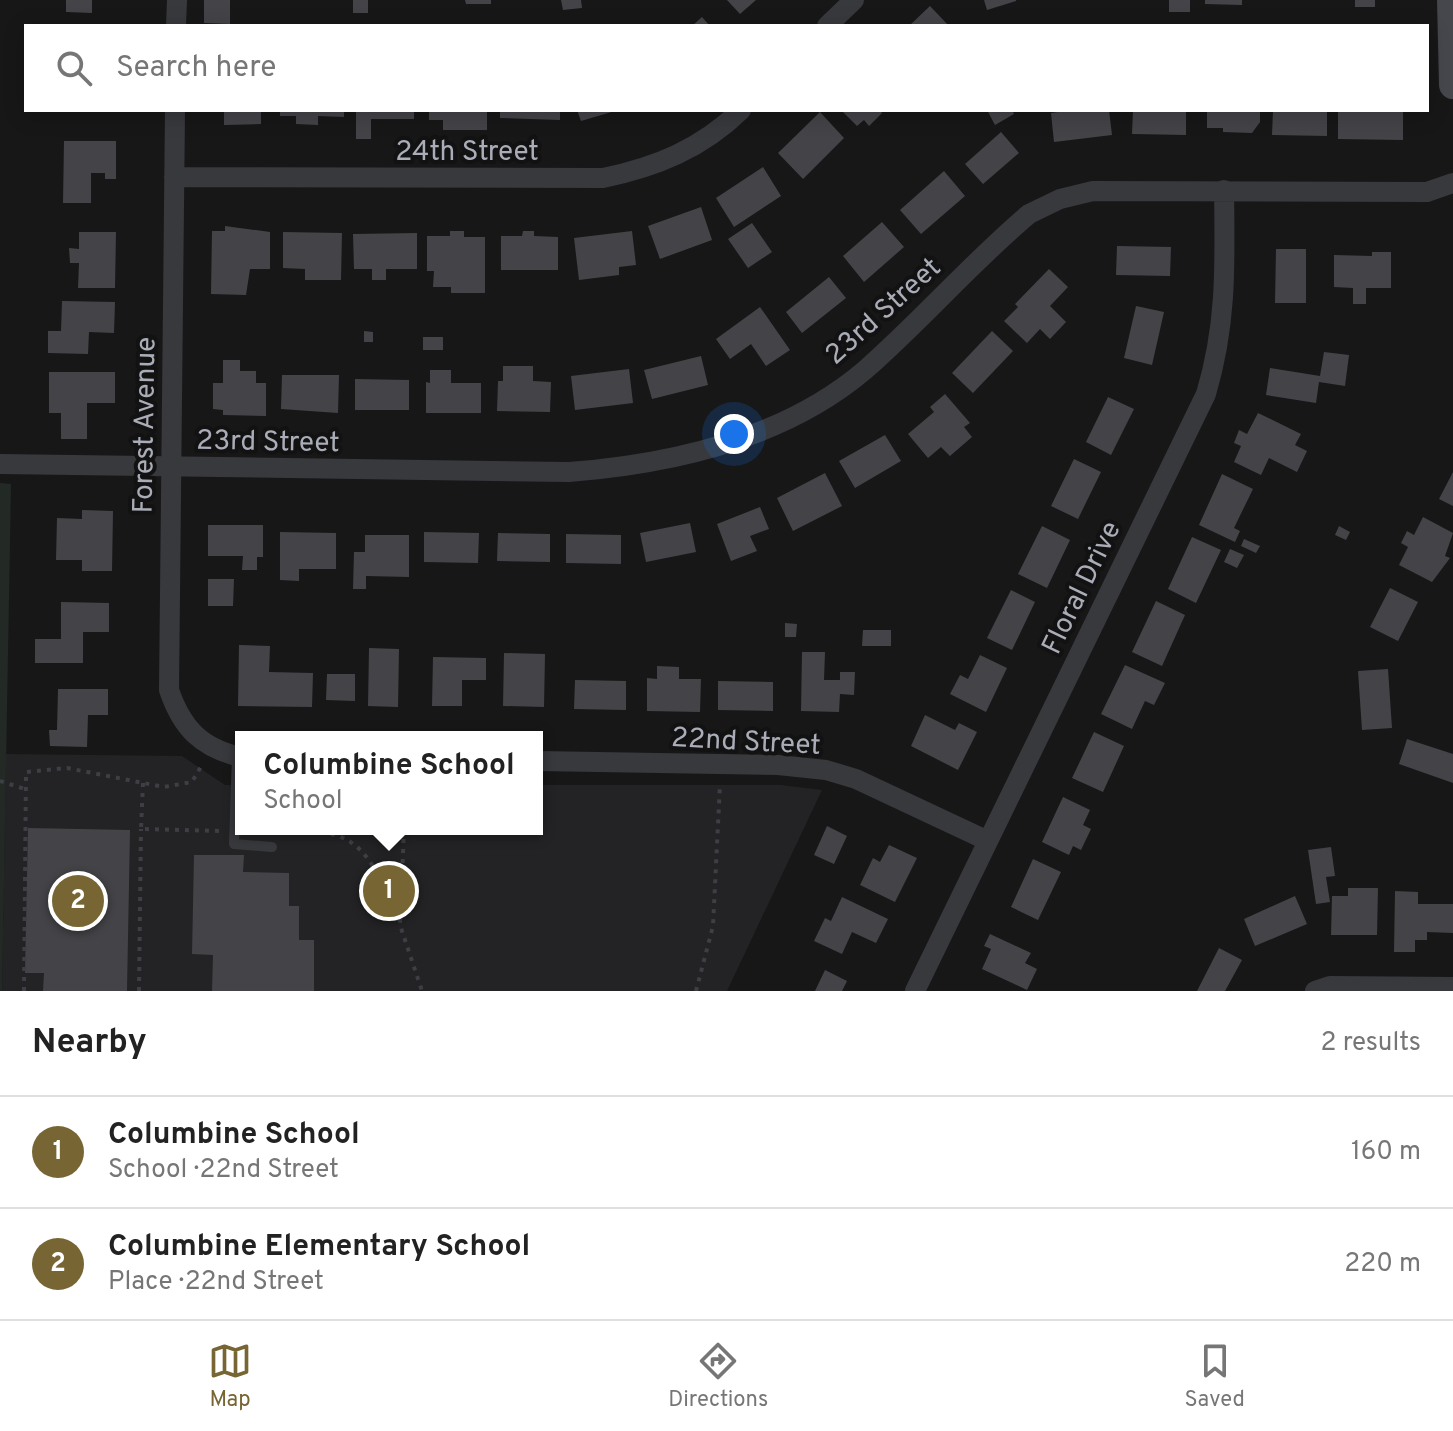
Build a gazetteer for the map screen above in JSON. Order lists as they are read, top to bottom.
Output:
{
  "streets": {
    "street": [
      "24th Street",
      "23rd Street",
      "Forest Avenue",
      "Floral Drive",
      "22nd Street"
    ]
  },
  "crossings": [
    ["24th Street", "Forest Avenue"],
    ["23rd Street", "Forest Avenue"],
    ["23rd Street", "Floral Drive"],
    ["Floral Drive", "22nd Street"]
  ],
  "page": {
    "search": "Search here",
    "popup": ["Columbine School", "School"],
    "pins": ["1", "2"],
    "heading": ["Nearby", "2 results"],
    "list": [
      {
        "mark": "1",
        "name": "Columbine School",
        "note": "School · 22nd Street",
        "value": "160 m"
      },
      {
        "mark": "2",
        "name": "Columbine Elementary School",
        "note": "Place · 22nd Street",
        "value": "220 m"
      }
    ],
    "nav": ["Map", "Directions", "Saved"]
  }
}
